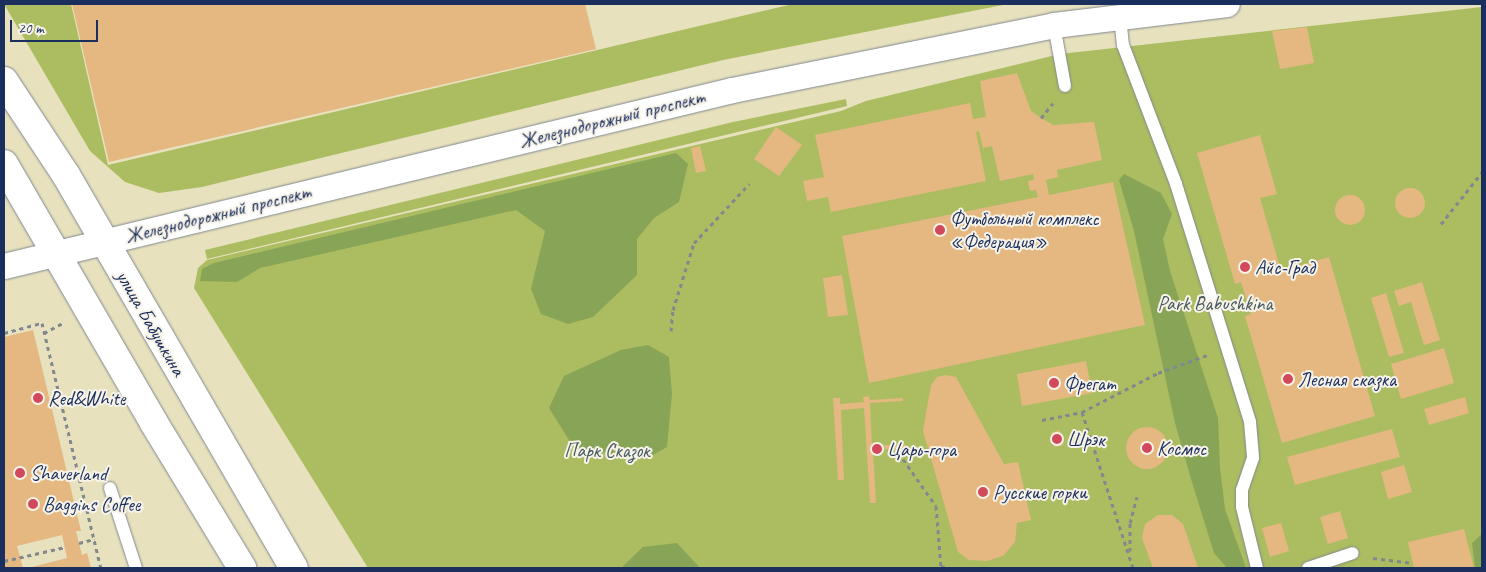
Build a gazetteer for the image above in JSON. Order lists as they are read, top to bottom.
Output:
{
  "streets": {
    "street": ["Железнодорожный проспект", "улица Бабушкина"]
  },
  "crossings": [
    ["Железнодорожный проспект", "улица Бабушкина"]
  ],
  "parks": ["Park Babushkina", "Парк Сказок"],
  "places": [
    "Футбольный комплекс «Федерация»",
    "Айс-Град",
    "Лесная сказка",
    "Фрегат",
    "Red&White",
    "Шрэк",
    "Космос",
    "Царь-гора",
    "Shaverland",
    "Русские горки",
    "Baggins Coffee"
  ],
  "scale_bar": "20 m"
}
